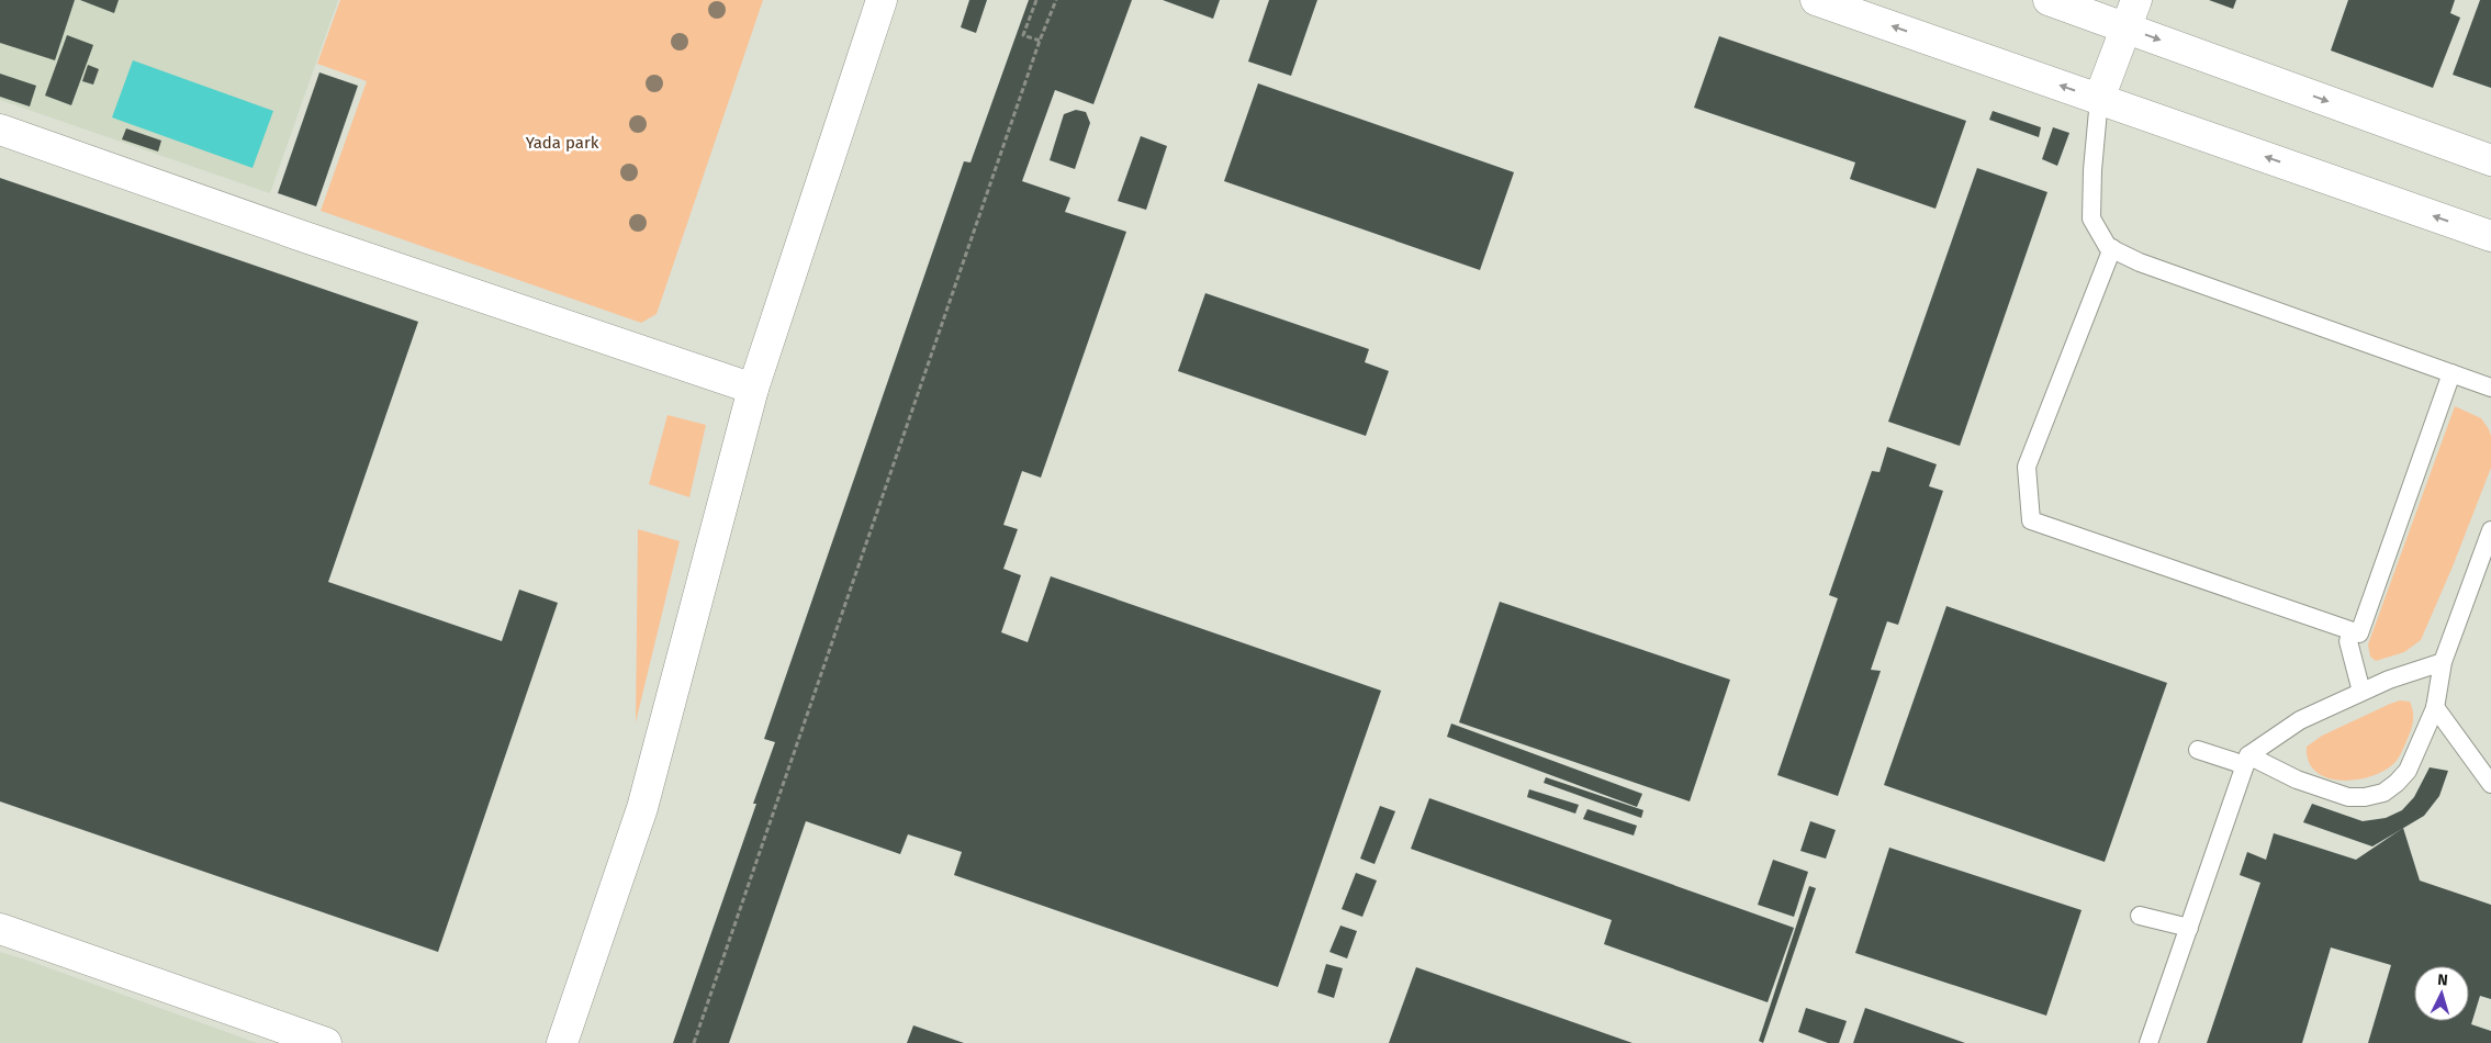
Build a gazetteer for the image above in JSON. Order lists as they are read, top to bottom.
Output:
{
  "parks": ["Yada park"],
  "north": "top"
}
